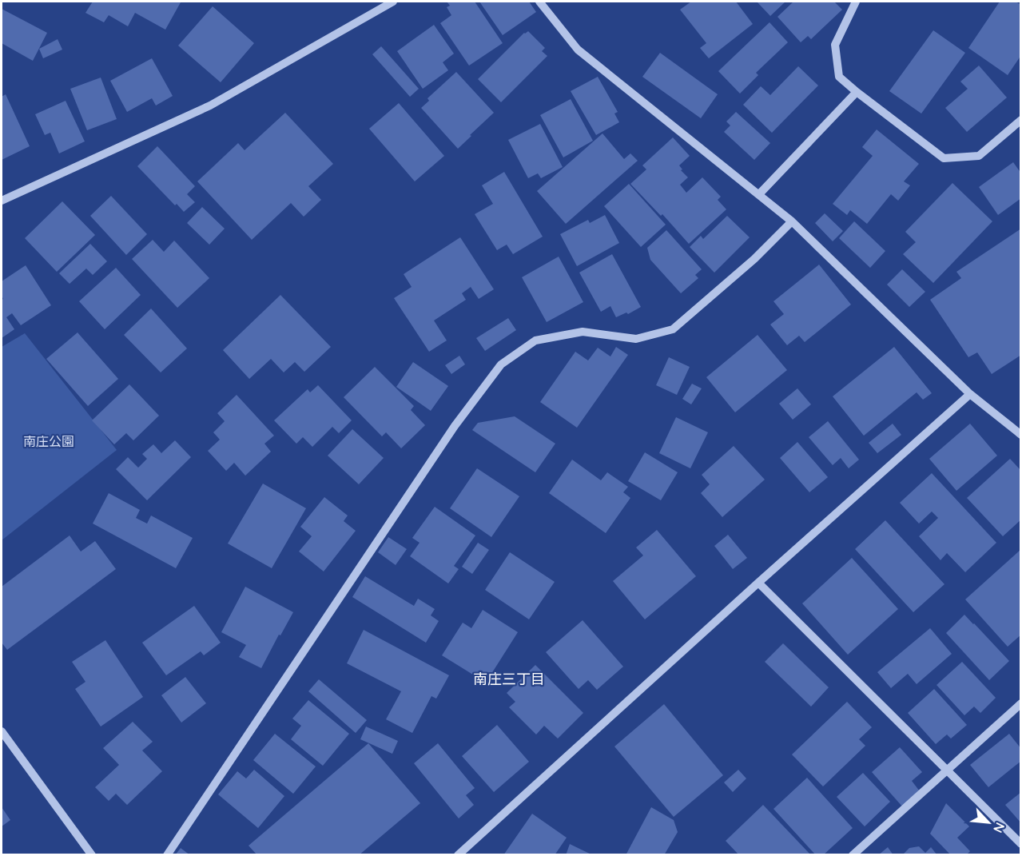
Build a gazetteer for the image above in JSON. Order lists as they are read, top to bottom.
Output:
{
  "districts": ["南庄三丁目"],
  "parks": ["南庄公園"],
  "north": "bottom right"
}
